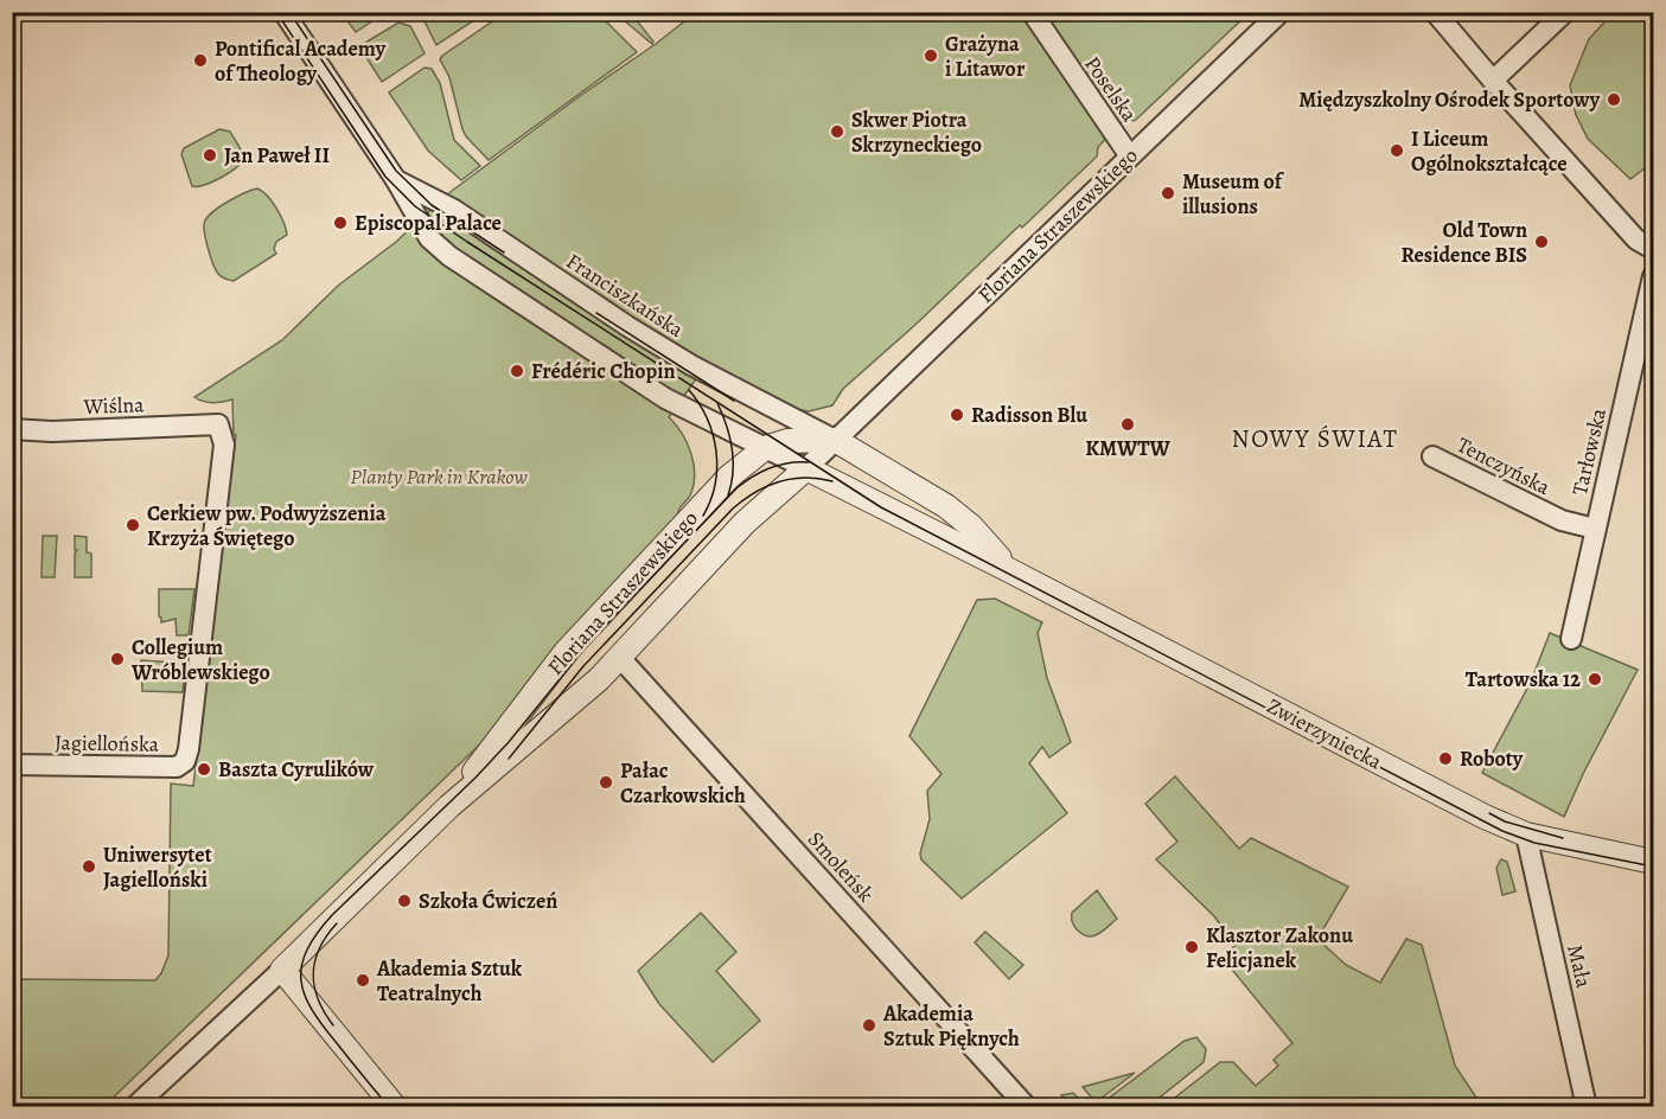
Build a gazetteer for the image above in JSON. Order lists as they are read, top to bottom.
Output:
{
  "streets": {
    "street": [
      "Poselska",
      "Floriana Straszewskiego",
      "Franciszkańska",
      "Wiślna",
      "Tarłowska",
      "Tenczyńska",
      "Zwierzyniecka",
      "Jagiellońska",
      "Smoleńsk",
      "Mała"
    ]
  },
  "crossings": [
    ["Poselska", "Floriana Straszewskiego"],
    ["Floriana Straszewskiego", "Franciszkańska"],
    ["Floriana Straszewskiego", "Zwierzyniecka"],
    ["Floriana Straszewskiego", "Smoleńsk"],
    ["Franciszkańska", "Zwierzyniecka"],
    ["Wiślna", "Jagiellońska"],
    ["Tarłowska", "Tenczyńska"],
    ["Zwierzyniecka", "Mała"]
  ],
  "districts": ["NOWY ŚWIAT"],
  "parks": ["Planty Park in Krakow"],
  "places": [
    "Grażyna i Litawor",
    "Pontifical Academy of Theology",
    "Międzyszkolny Ośrodek Sportowy",
    "Skwer Piotra Skrzyneckiego",
    "I Liceum Ogólnokształcące",
    "Jan Paweł II",
    "Museum of illusions",
    "Episcopal Palace",
    "Old Town Residence BIS",
    "Frédéric Chopin",
    "Radisson Blu",
    "KMWTW",
    "Cerkiew pw. Podwyższenia Krzyża Świętego",
    "Collegium Wróblewskiego",
    "Tartowska 12",
    "Roboty",
    "Baszta Cyrulików",
    "Pałac Czarkowskich",
    "Uniwersytet Jagielloński",
    "Szkoła Ćwiczeń",
    "Klasztor Zakonu Felicjanek",
    "Akademia Sztuk Teatralnych",
    "Akademia Sztuk Pięknych"
  ]
}
